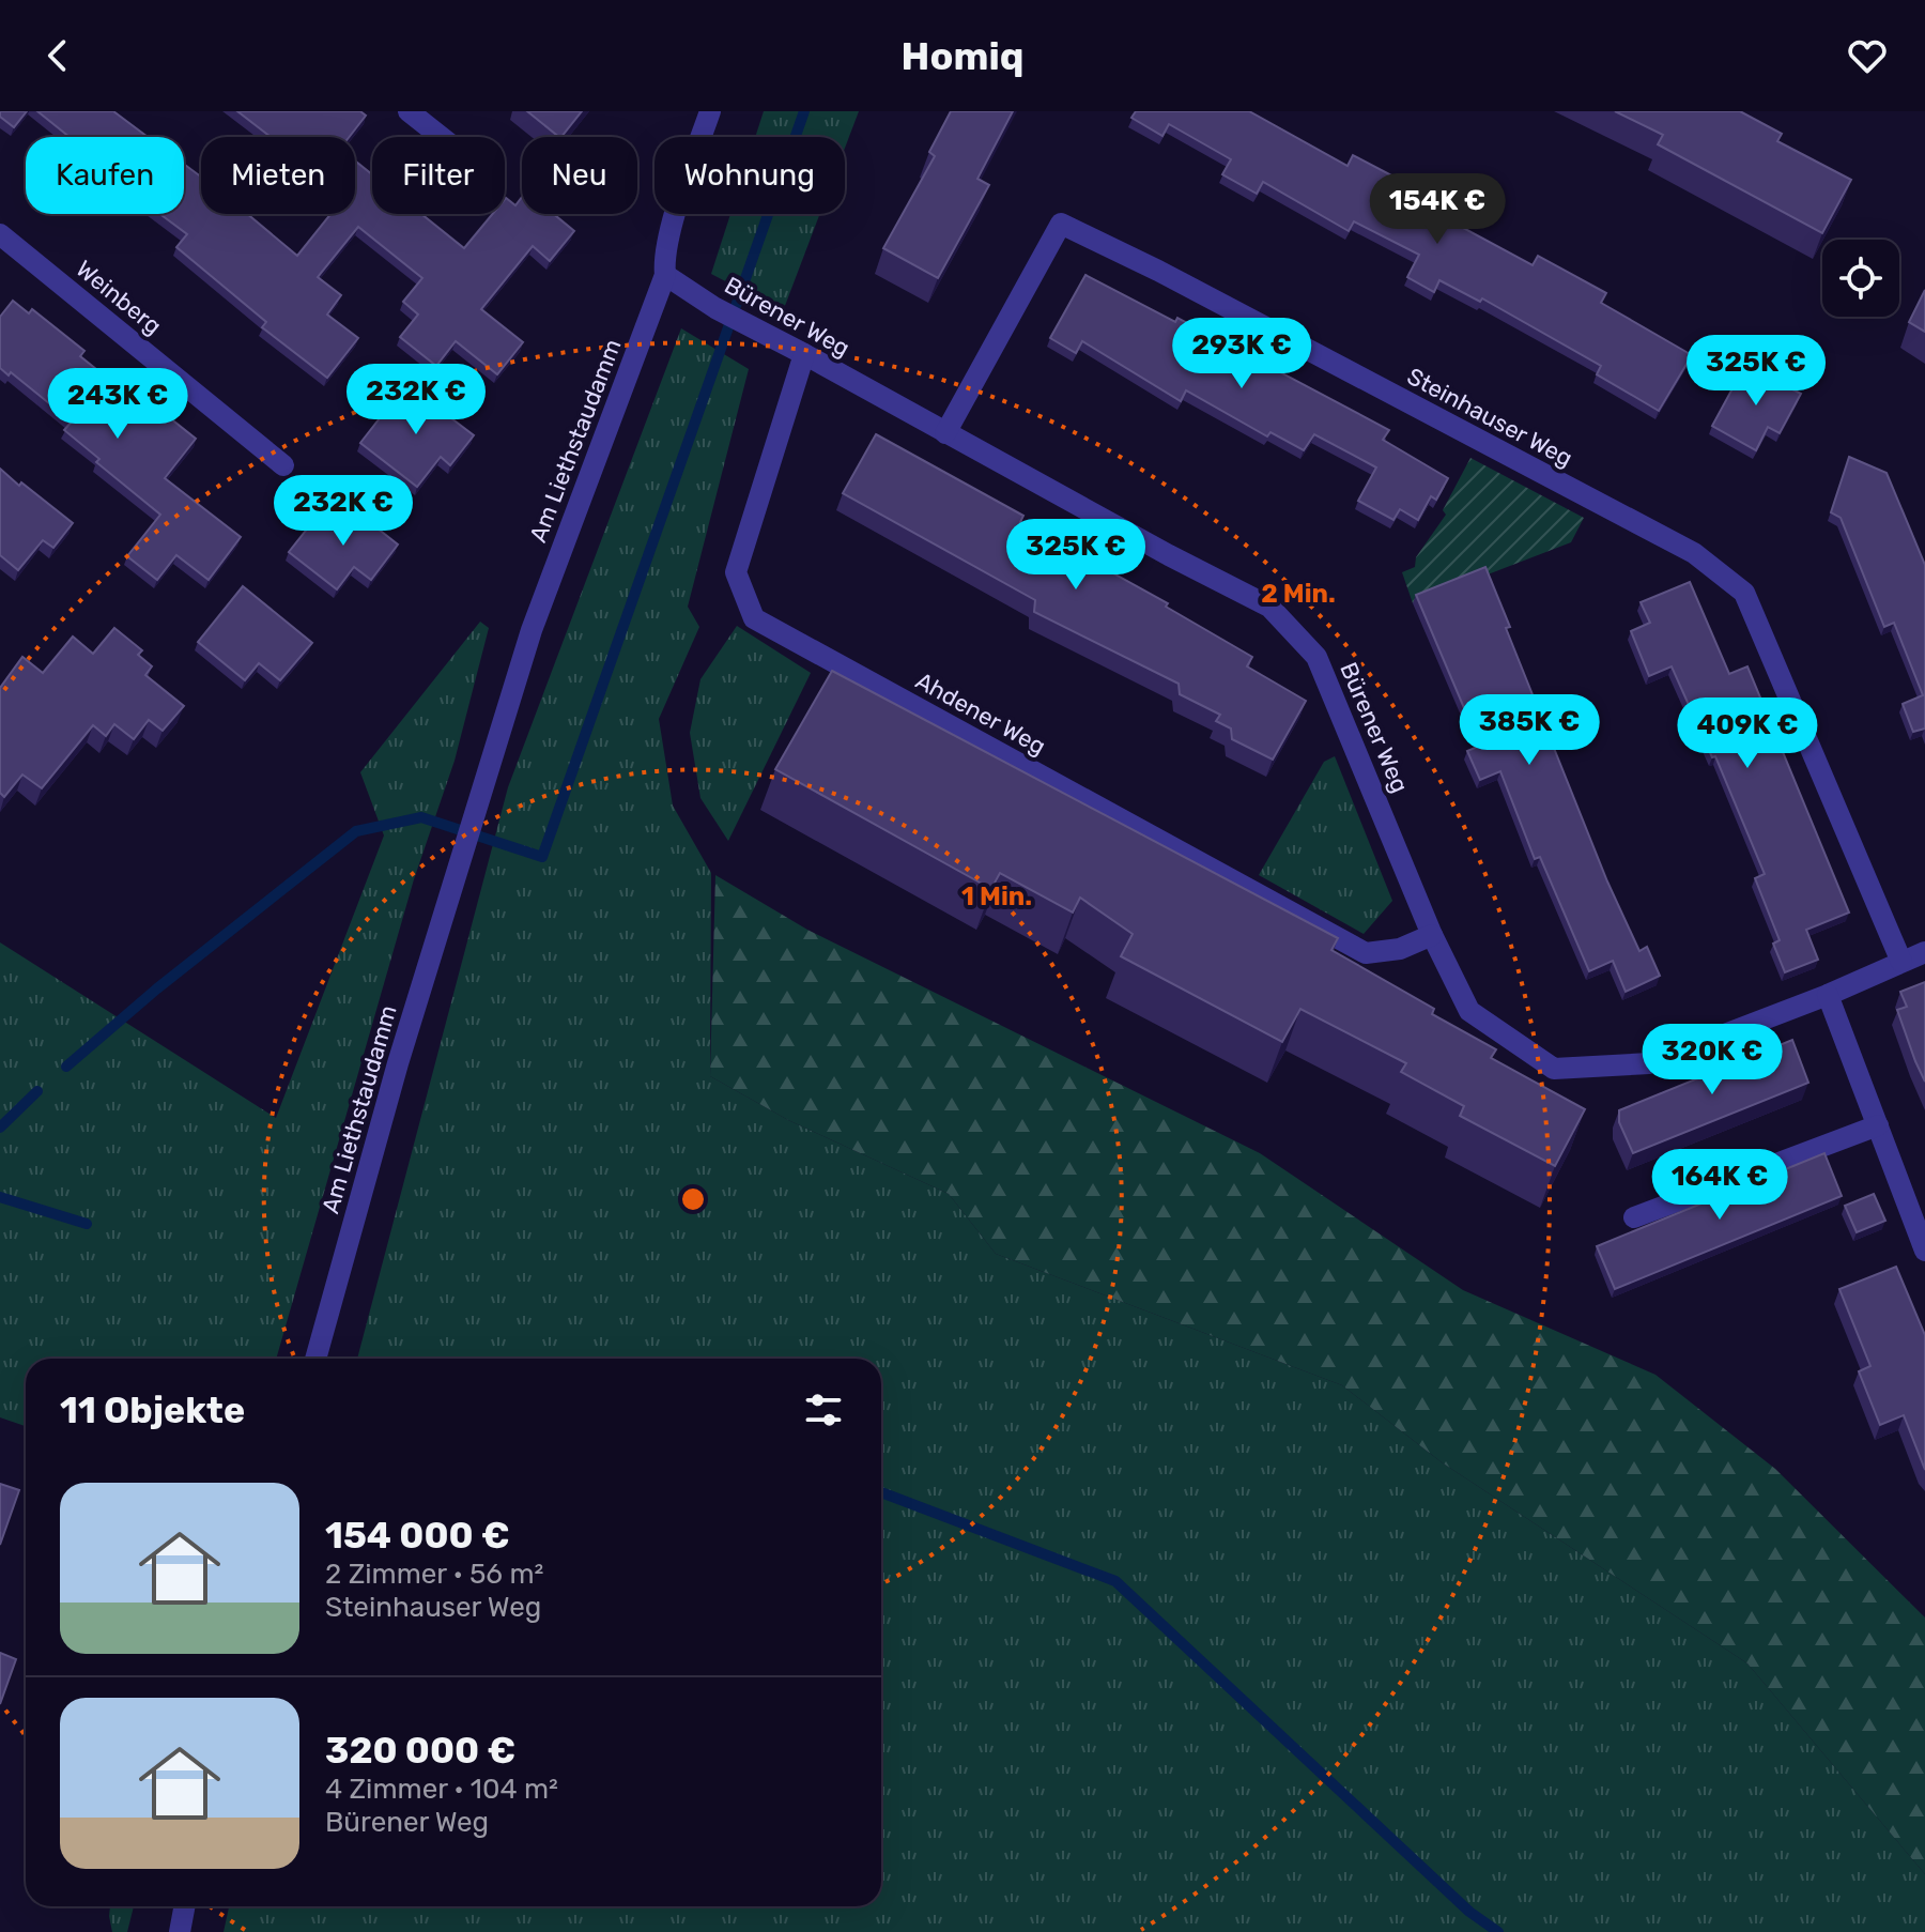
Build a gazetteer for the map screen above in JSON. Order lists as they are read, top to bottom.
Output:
{
  "streets": {
    "street": [
      "Weinberg",
      "Bürener Weg",
      "Steinhauser Weg",
      "Am Liethstaudamm",
      "Ahdener Weg"
    ]
  },
  "crossings": [
    ["Bürener Weg", "Steinhauser Weg"],
    ["Bürener Weg", "Am Liethstaudamm"],
    ["Bürener Weg", "Ahdener Weg"]
  ],
  "page": {
    "header": "Homiq",
    "chip": [
      "Kaufen",
      "Mieten",
      "Filter",
      "Neu",
      "Wohnung"
    ],
    "price": [
      "154K €",
      "293K €",
      "325K €",
      "232K €",
      "243K €",
      "232K €",
      "325K €",
      "385K €",
      "409K €",
      "320K €",
      "164K €"
    ],
    "heading": "11 Objekte",
    "list": [
      {
        "name": "154 000 €",
        "note": "2 Zimmer · 56 m² · Steinhauser Weg"
      },
      {
        "name": "320 000 €",
        "note": "4 Zimmer · 104 m² · Bürener Weg"
      }
    ]
  },
  "rings": ["2 Min.", "1 Min."]
}
